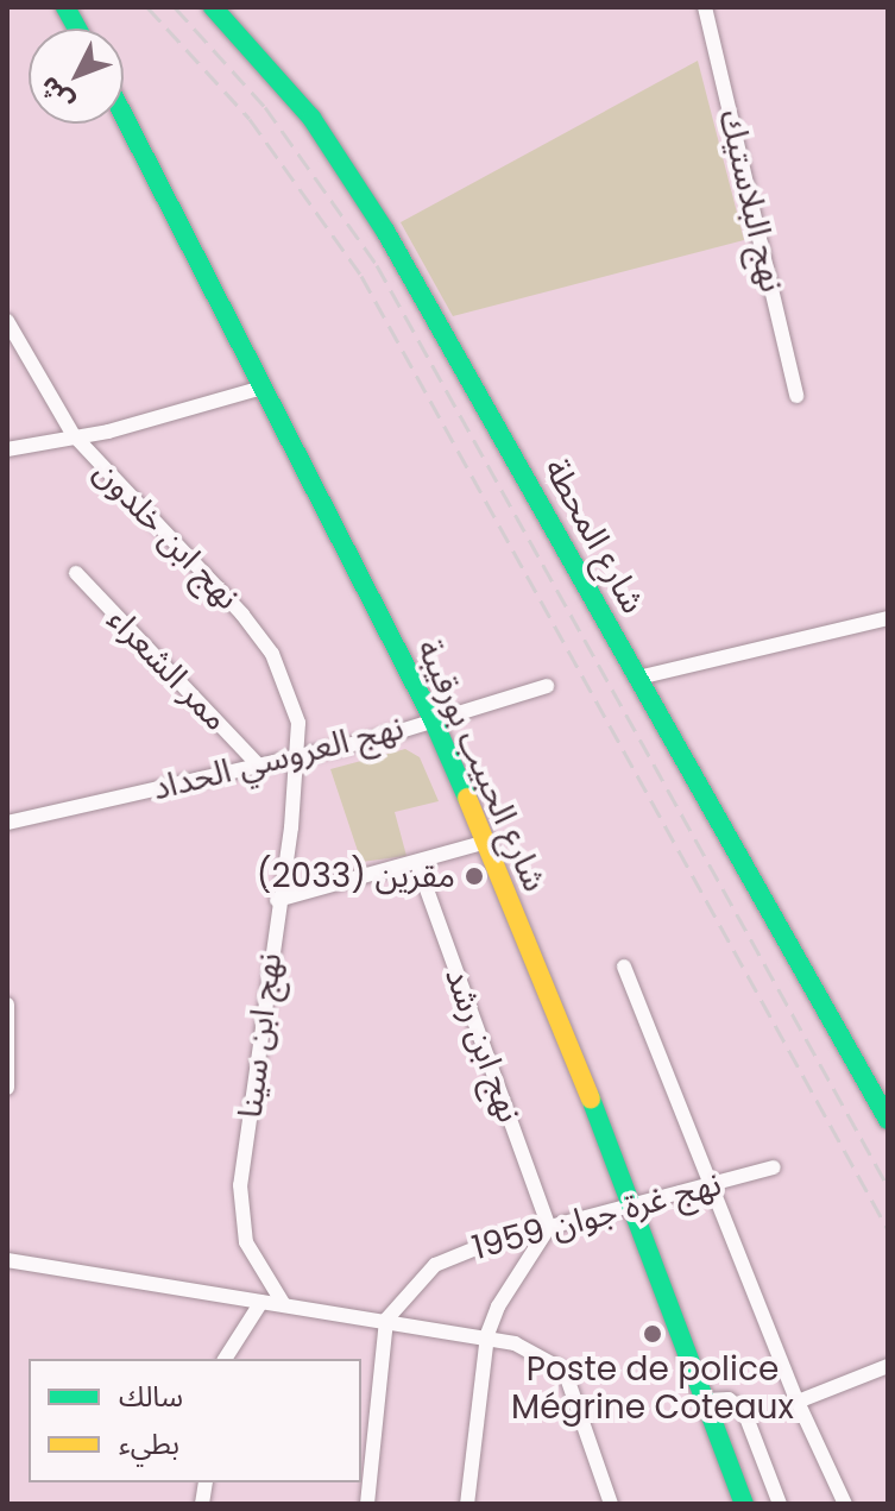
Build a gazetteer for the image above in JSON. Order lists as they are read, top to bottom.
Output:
{
  "streets": {
    "street": [
      "نهج البلاستيك",
      "نهج ابن خلدون",
      "شارع المحطة",
      "ممر الشعراء",
      "نهج العروسي الحداد",
      "شارع الحبيب بورقيبة",
      "نهج ابن سينا",
      "نهج ابن رشد",
      "نهج غرة جوان 1959"
    ]
  },
  "crossings": [
    ["نهج ابن خلدون", "نهج العروسي الحداد"],
    ["نهج ابن خلدون", "نهج ابن سينا"],
    ["ممر الشعراء", "نهج العروسي الحداد"],
    ["نهج العروسي الحداد", "شارع الحبيب بورقيبة"],
    ["نهج العروسي الحداد", "نهج ابن سينا"],
    ["شارع الحبيب بورقيبة", "نهج غرة جوان 1959"],
    ["نهج ابن رشد", "نهج غرة جوان 1959"]
  ],
  "places": ["مقرين (2033)", "Poste de police Mégrine Coteaux"],
  "legend": ["سالك", "بطيء"],
  "north": "bottom left"
}
